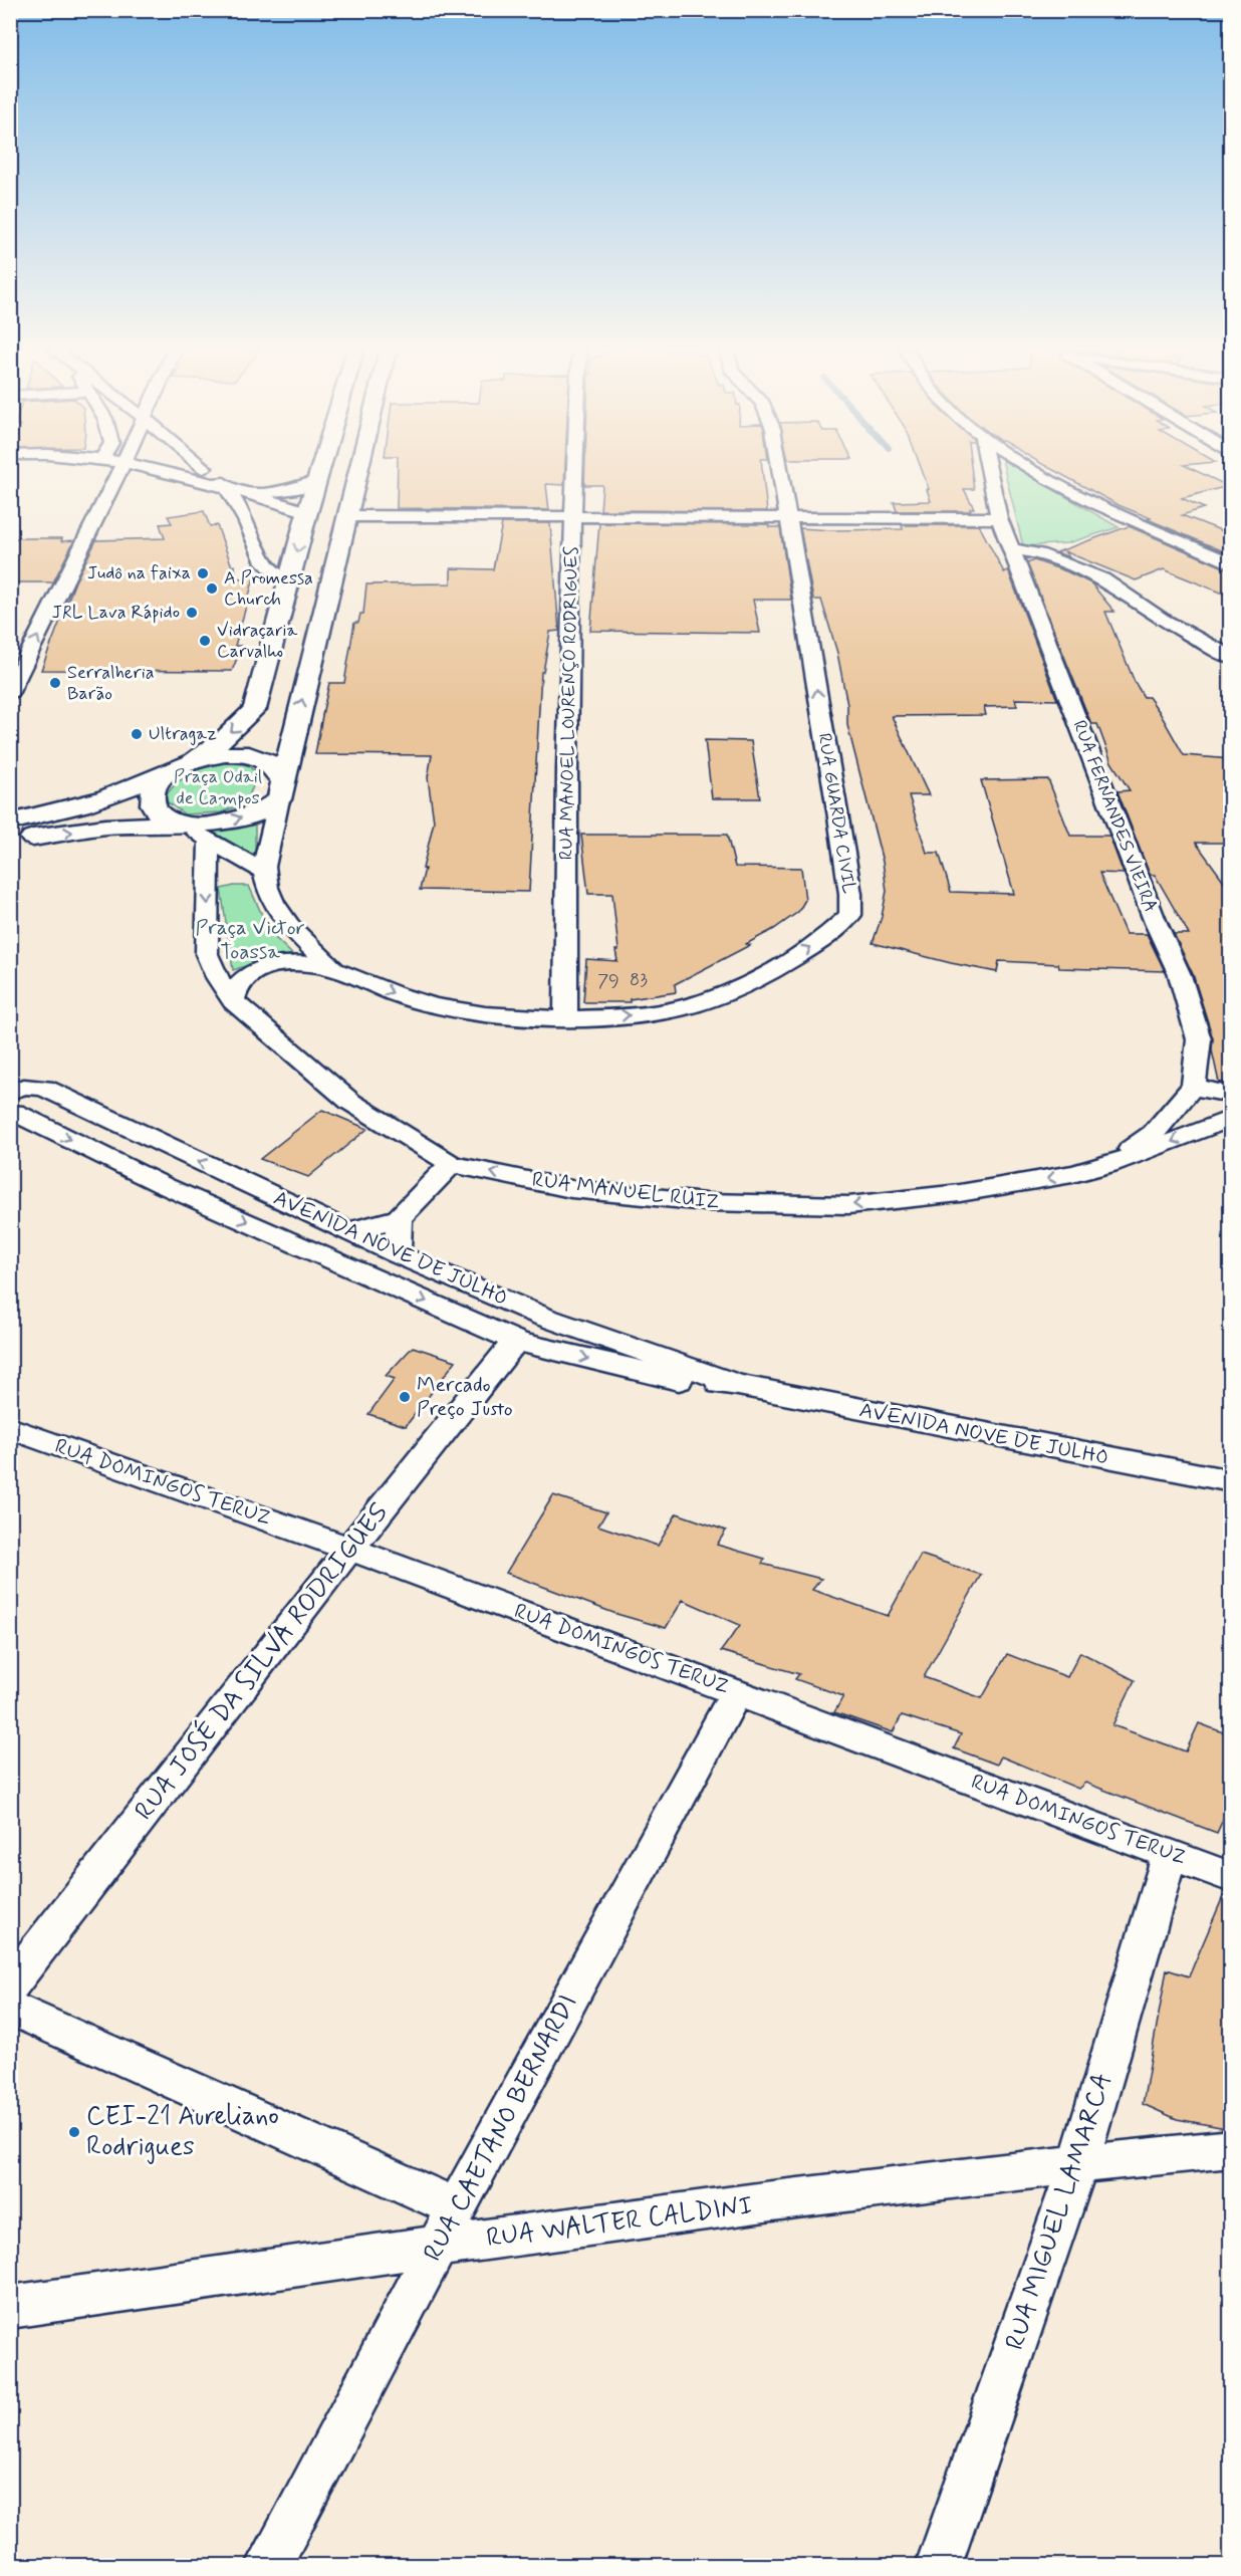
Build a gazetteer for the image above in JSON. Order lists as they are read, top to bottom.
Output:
{
  "streets": {
    "street": [
      "RUA MANOEL LOURENÇO RODRIGUES",
      "RUA GUARDA CIVIL",
      "RUA FERNANDES VIEIRA",
      "RUA MANUEL RUIZ",
      "AVENIDA NOVE DE JULHO",
      "RUA DOMINGOS TERUZ",
      "RUA JOSÉ DA SILVA RODRIGUES",
      "RUA CAETANO BERNARDI",
      "RUA MIGUEL LAMARCA",
      "RUA WALTER CALDINI"
    ]
  },
  "crossings": [
    ["RUA MANOEL LOURENÇO RODRIGUES", "RUA GUARDA CIVIL"],
    ["RUA GUARDA CIVIL", "RUA MANUEL RUIZ"],
    ["AVENIDA NOVE DE JULHO", "RUA JOSÉ DA SILVA RODRIGUES"],
    ["RUA DOMINGOS TERUZ", "RUA JOSÉ DA SILVA RODRIGUES"],
    ["RUA DOMINGOS TERUZ", "RUA CAETANO BERNARDI"],
    ["RUA DOMINGOS TERUZ", "RUA MIGUEL LAMARCA"],
    ["RUA CAETANO BERNARDI", "RUA WALTER CALDINI"],
    ["RUA MIGUEL LAMARCA", "RUA WALTER CALDINI"]
  ],
  "one_way": ["RUA MANUEL RUIZ"],
  "parks": ["Praça Odail de Campos", "Praça Victor Toassa"],
  "places": [
    "Judô na faixa",
    "A Promessa Church",
    "JRL Lava Rápido",
    "Vidraçaria Carvalho",
    "Serralheria Barão",
    "Ultragaz",
    "Mercado Preço Justo",
    "CEI-21 Aureliano Rodrigues"
  ],
  "house_numbers": ["83", "79"]
}
